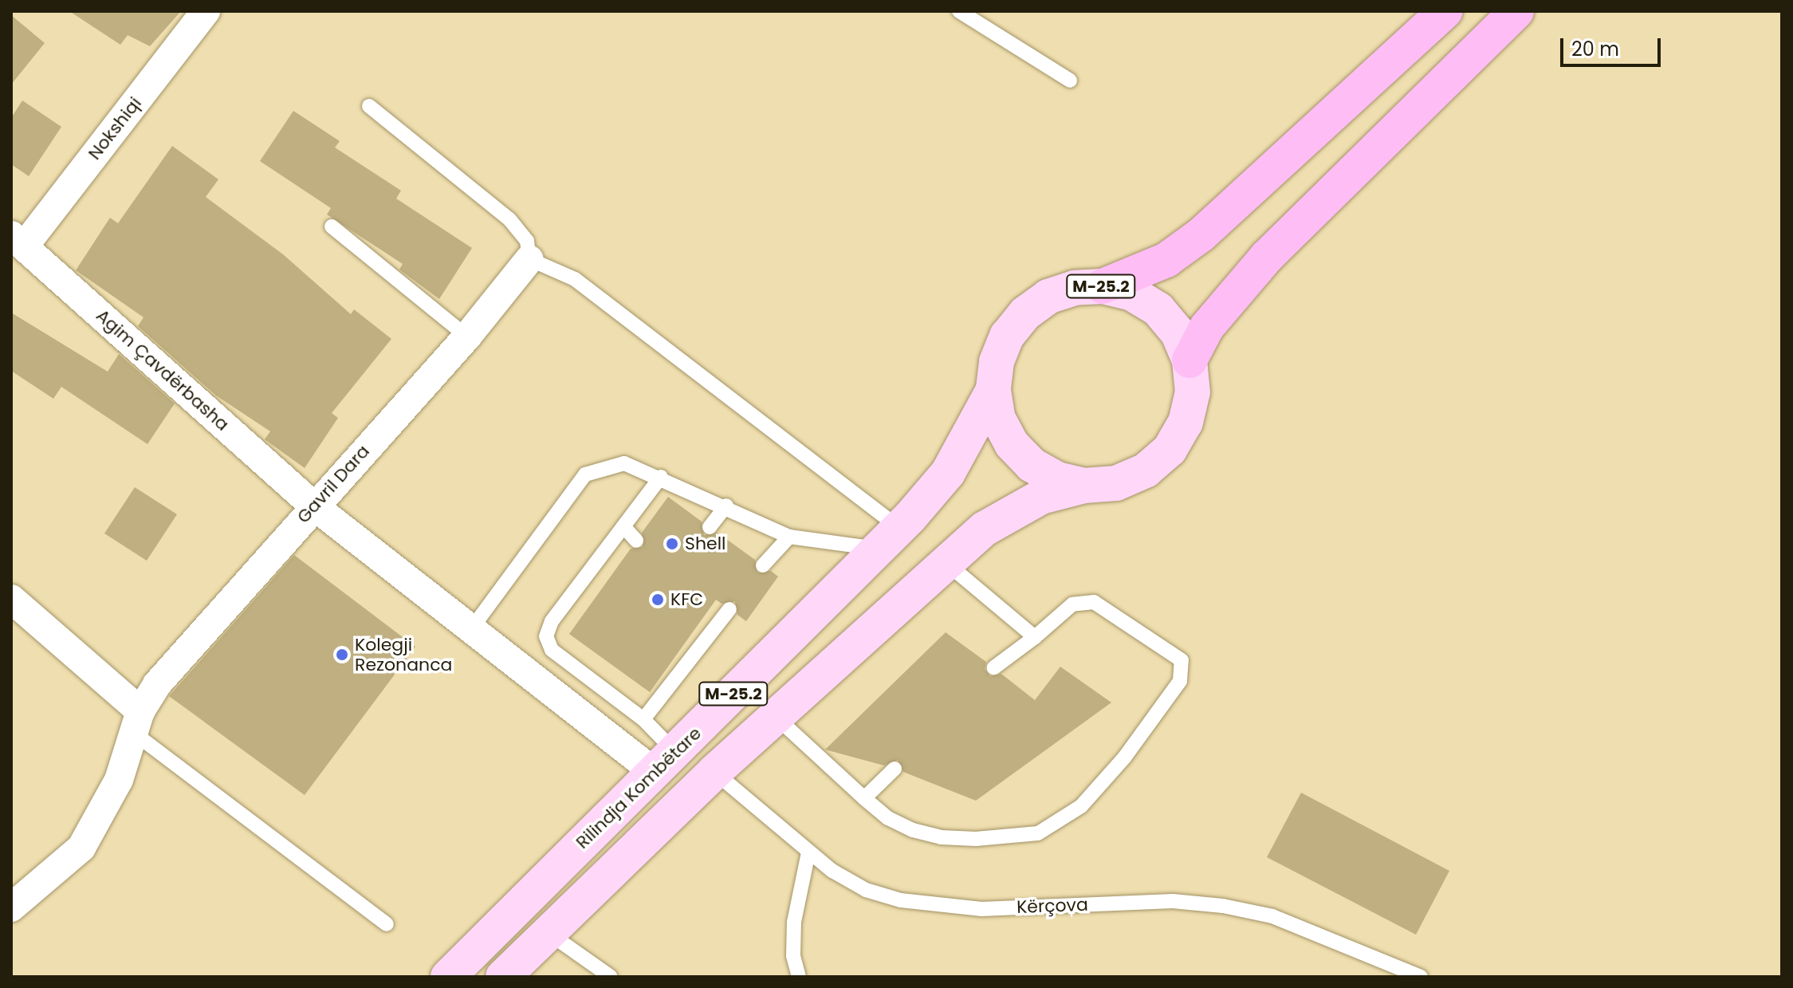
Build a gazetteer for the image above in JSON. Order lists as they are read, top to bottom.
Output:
{
  "streets": {
    "main road": ["M-25.2", "Rilindja Kombëtare"],
    "street": ["Nokshiqi", "Agim Çavdërbasha", "Gavril Dara"],
    "lane": ["Kërçova"]
  },
  "crossings": [
    ["Nokshiqi", "Agim Çavdërbasha"],
    ["M-25.2", "Rilindja Kombëtare"],
    ["M-25.2", "Kërçova"],
    ["Agim Çavdërbasha", "Gavril Dara"],
    ["Agim Çavdërbasha", "Rilindja Kombëtare"]
  ],
  "places": ["Shell", "KFC", "Kolegji Rezonanca"],
  "scale_bar": "20 m"
}
